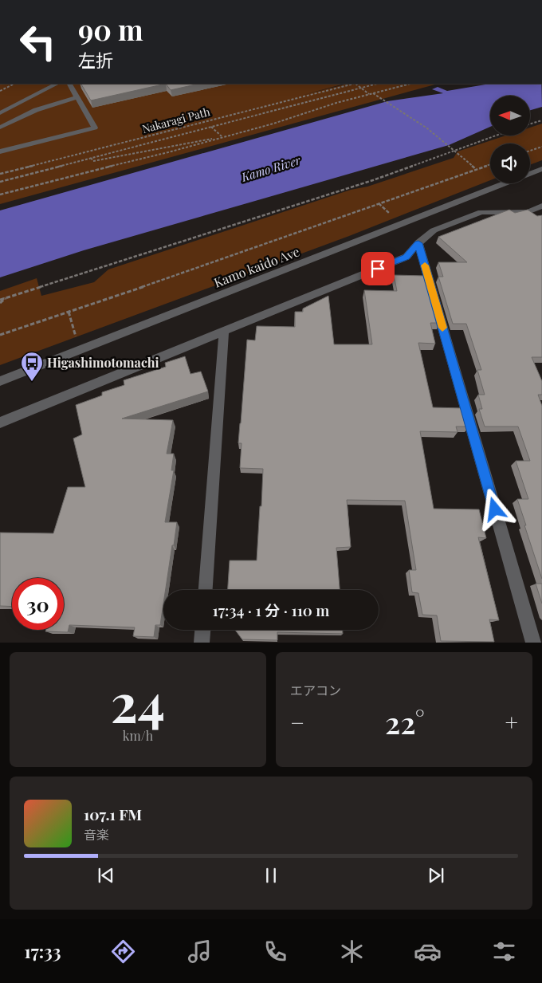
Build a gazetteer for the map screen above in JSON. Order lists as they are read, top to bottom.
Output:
{
  "streets": {
    "street": ["Kamo kaido Ave"],
    "path": ["Nakaragi Path"]
  },
  "water": ["Kamo River"],
  "places": {
    "bus stop": ["Higashimotomachi"]
  },
  "north": "left",
  "page": {
    "turn": ["90 m", "左折"],
    "limit": "30",
    "trip": "17:34 · 1 分 · 110 m",
    "tile": [
      ["24", "km/h"],
      "エアコン"
    ],
    "heat": ["−", "22°", "+"],
    "song": ["107.1 FM", "音楽"],
    "tabs": "17:33"
  }
}
